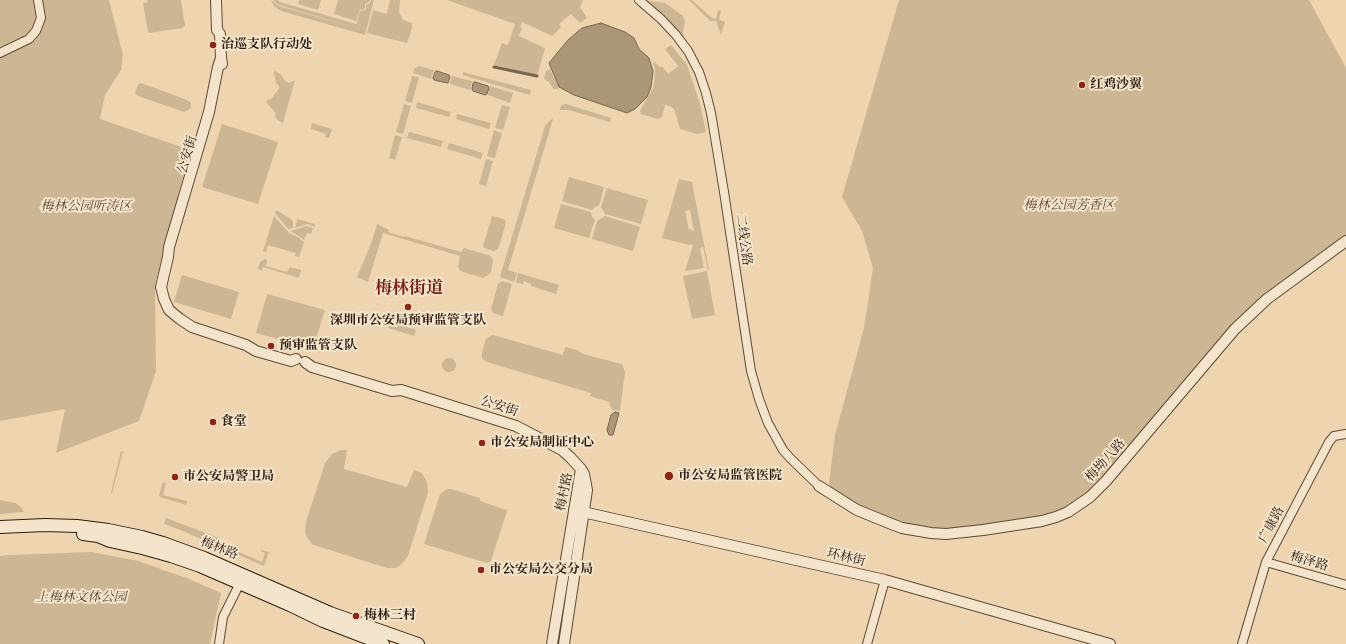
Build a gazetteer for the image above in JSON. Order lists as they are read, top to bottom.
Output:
{
  "streets": {
    "main road": ["梅林路"],
    "street": [
      "公安街",
      "二线公路",
      "梅坳八路",
      "梅村路",
      "广康路",
      "环林街",
      "梅泽路"
    ]
  },
  "crossings": [
    ["公安街", "梅村路"],
    ["二线公路", "梅坳八路"],
    ["梅村路", "环林街"],
    ["广康路", "梅泽路"]
  ],
  "districts": ["梅林街道"],
  "parks": ["梅林公园芳香区", "梅林公园听涛区", "上梅林文体公园"],
  "places": [
    "治巡支队行动处",
    "红鸡沙翼",
    "深圳市公安局预审监管支队",
    "预审监管支队",
    "食堂",
    "市公安局制证中心",
    "市公安局监管医院",
    "市公安局警卫局",
    "市公安局公交分局",
    "梅林三村"
  ]
}
